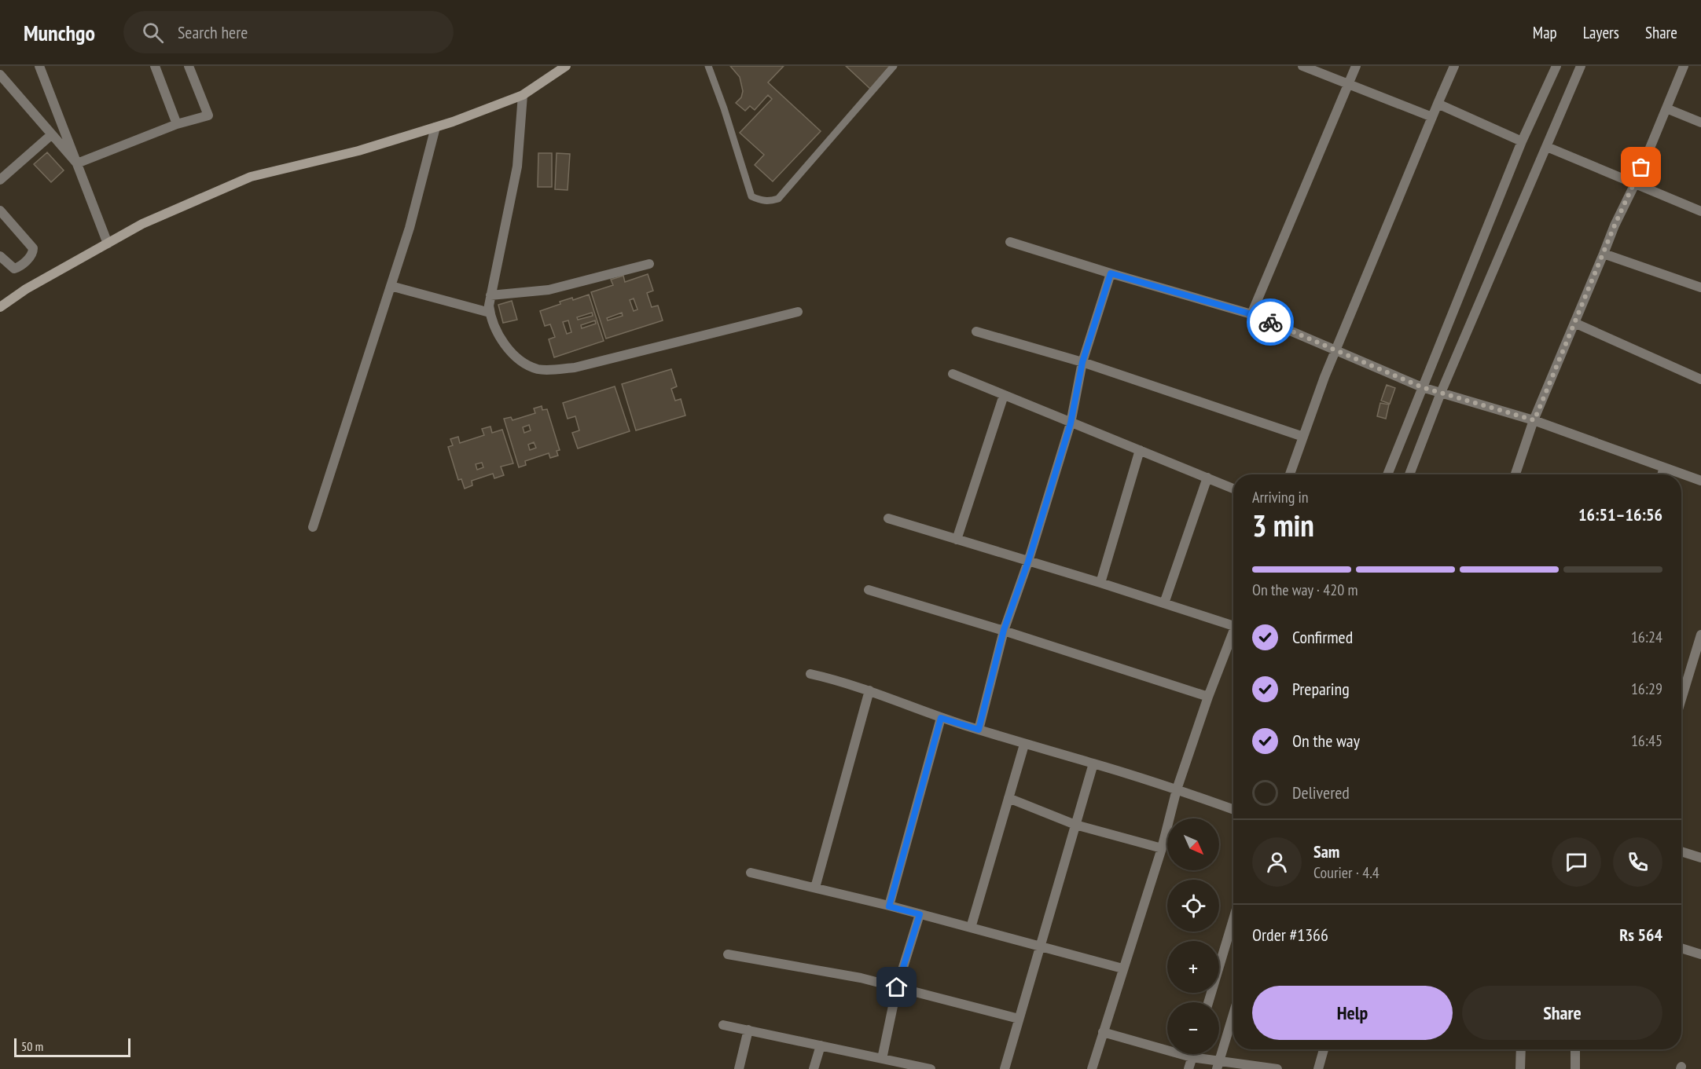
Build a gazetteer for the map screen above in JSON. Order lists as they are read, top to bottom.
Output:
{
  "scale_bar": "50 m",
  "north": "bottom right",
  "page": {
    "header": "Munchgo",
    "search": "Search here",
    "nav": ["Map", "Layers", "Share"],
    "heading": ["3 min", "Arriving in", "16:51–16:56"],
    "panel": [
      "Sam",
      "Courier · 4.4",
      "Order #1366",
      "Rs 564"
    ],
    "bar": "On the way · 420 m",
    "list": [
      ["Confirmed", "16:24"],
      ["Preparing", "16:29"],
      ["On the way", "16:45"],
      "Delivered"
    ],
    "map_buttons": ["+", "−"],
    "buttons": ["Help", "Share"],
    "scale": "50 m"
  }
}
